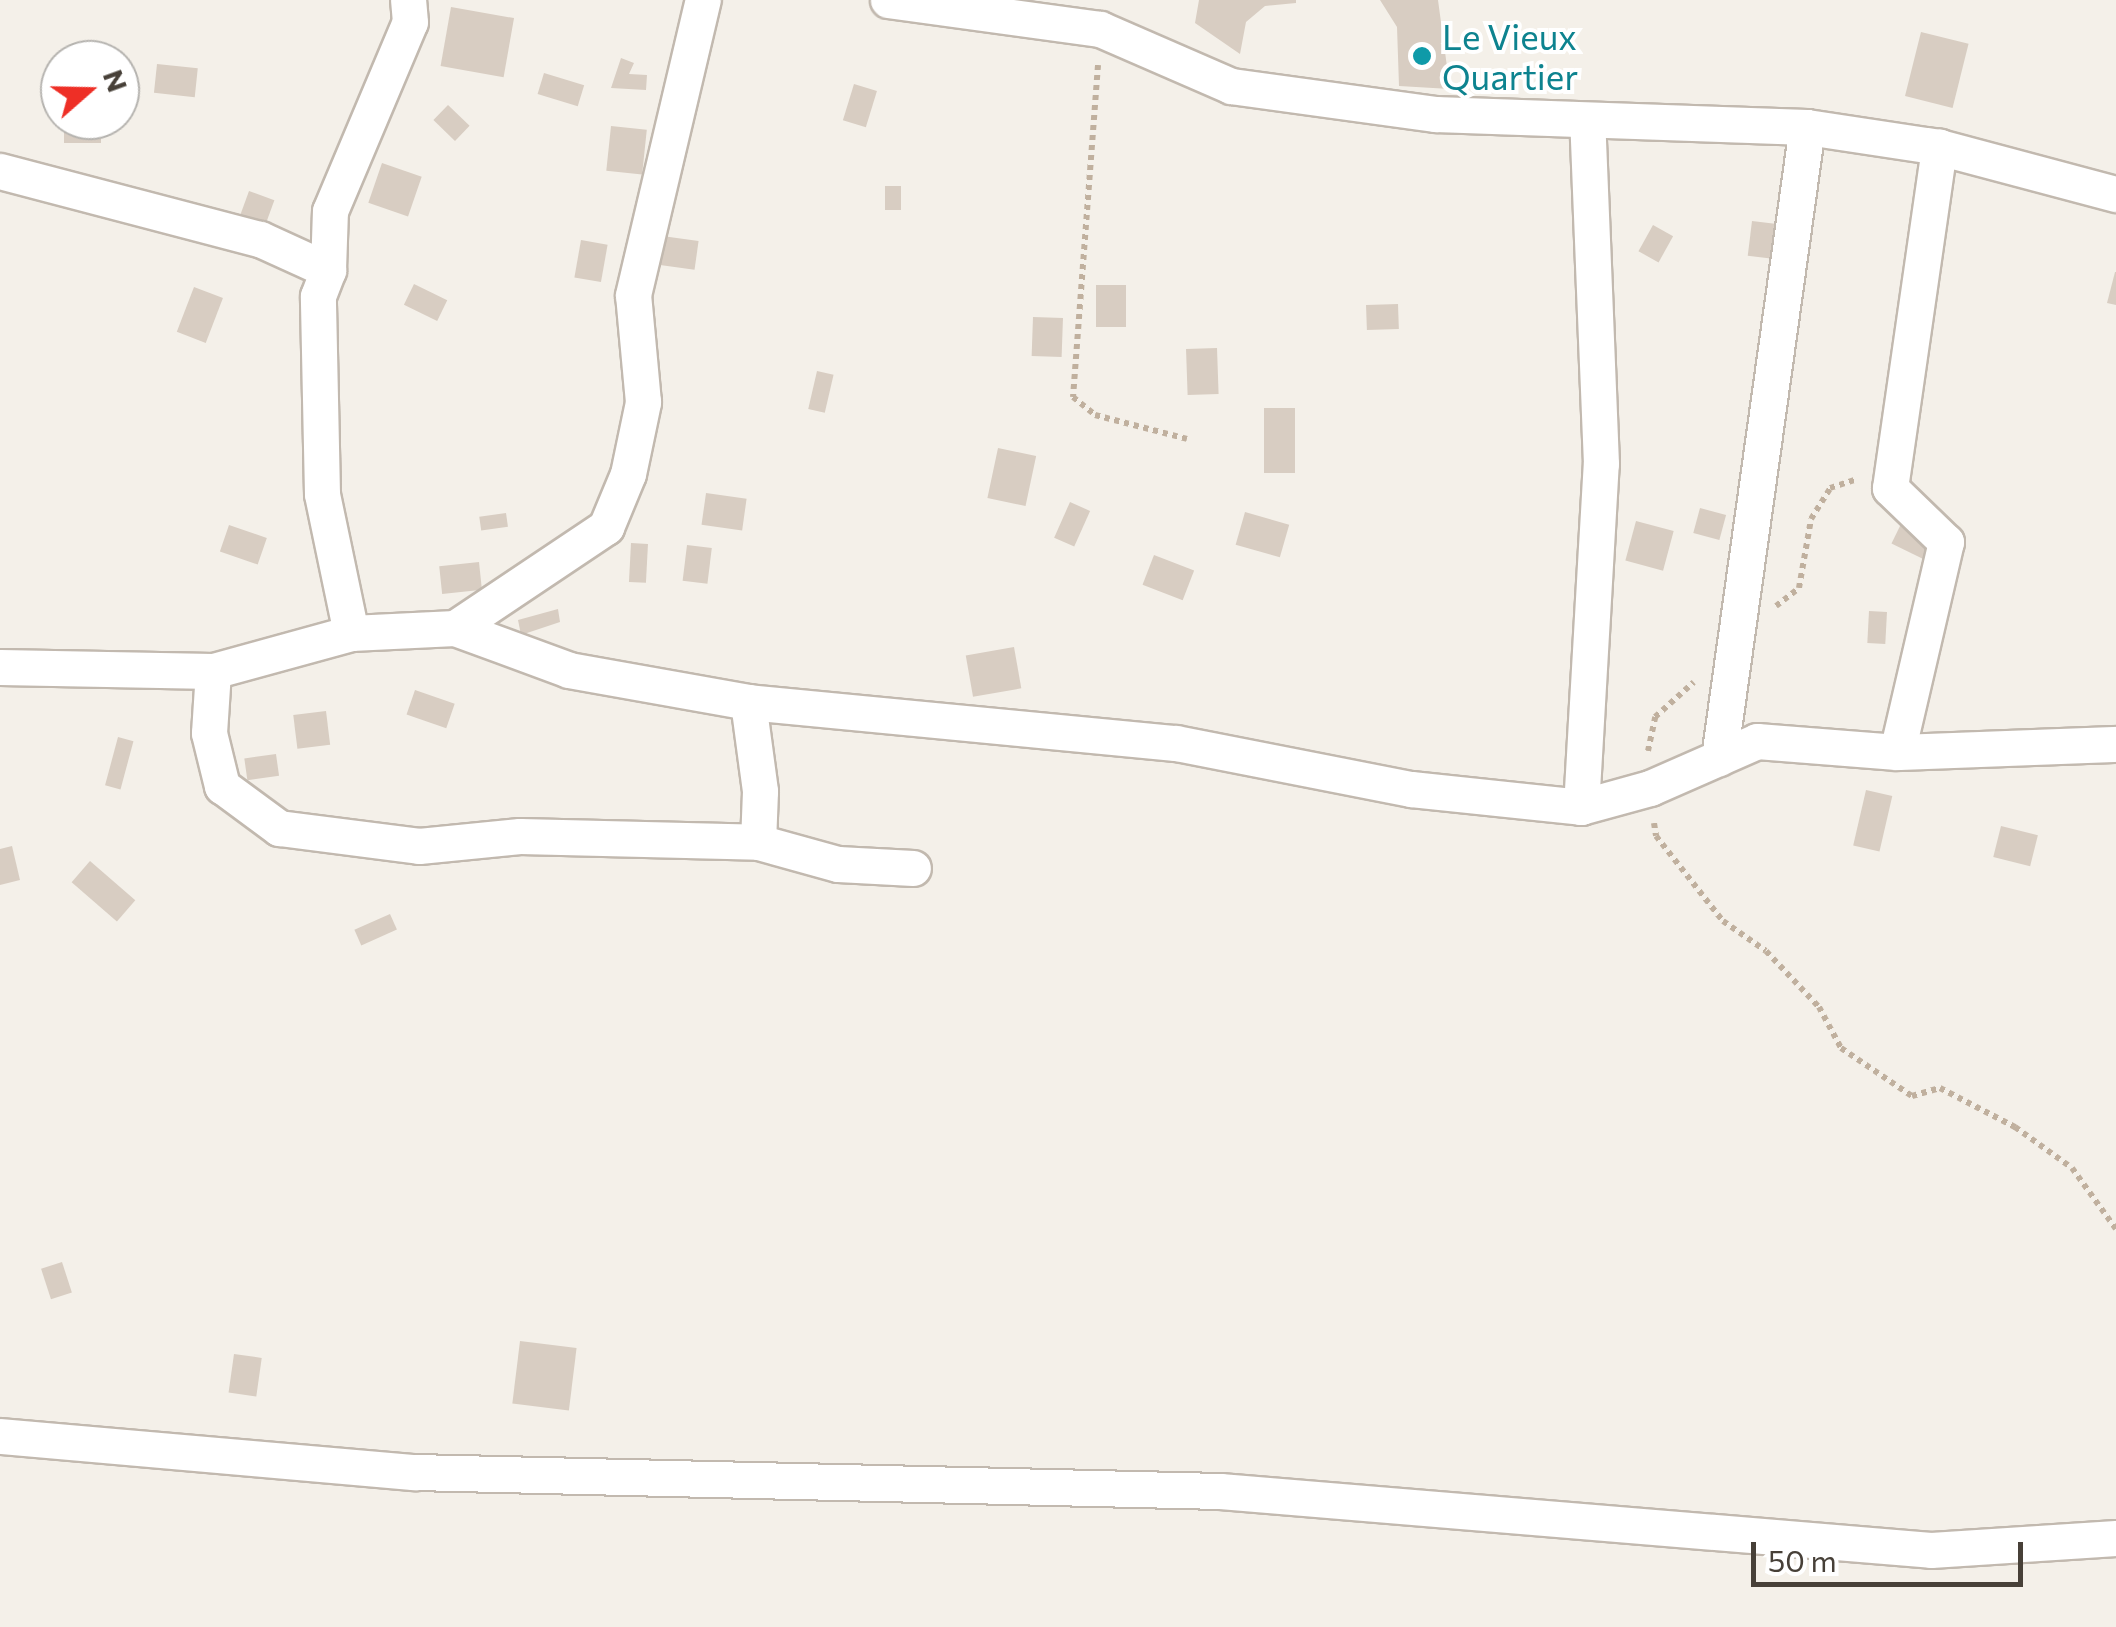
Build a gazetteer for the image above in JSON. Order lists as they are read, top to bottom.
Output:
{
  "places": ["Le Vieux Quartier"],
  "scale_bar": "50 m",
  "north": "right"
}
